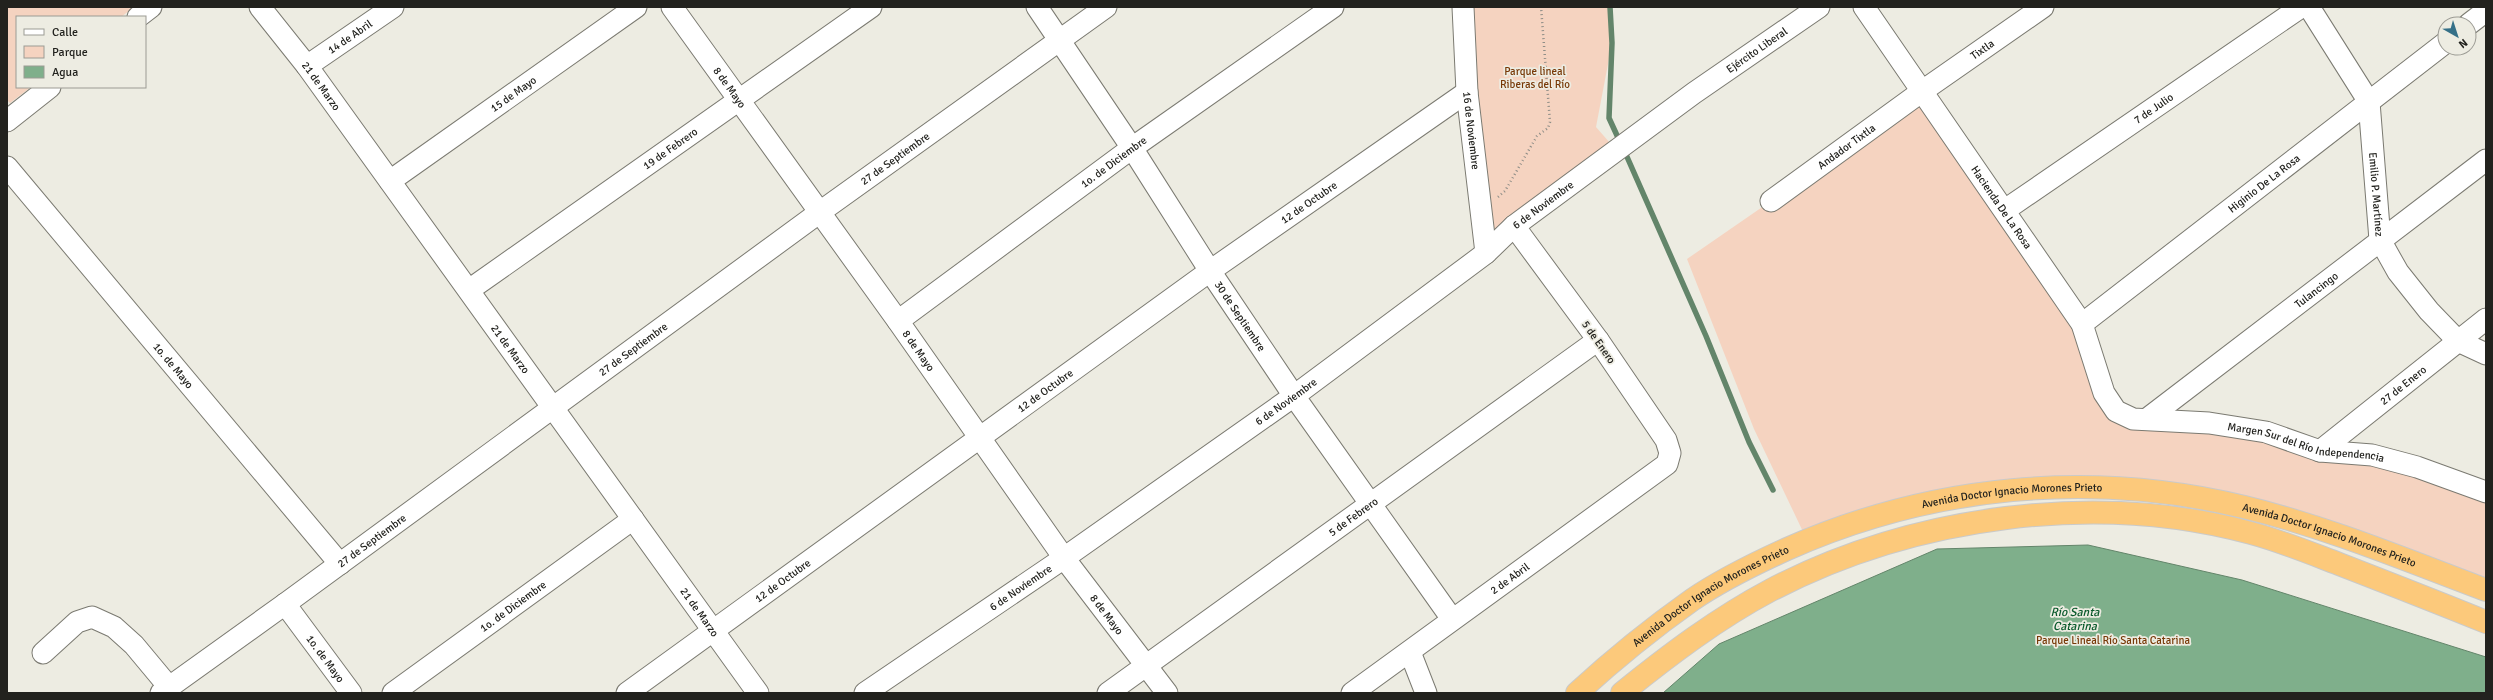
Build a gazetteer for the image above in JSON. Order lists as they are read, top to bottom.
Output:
{
  "streets": {
    "highway": ["Avenida Doctor Ignacio Morones Prieto"],
    "street": [
      "14 de Abril",
      "Tixtla",
      "Ejército Liberal",
      "21 de Marzo",
      "8 de Mayo",
      "15 de Mayo",
      "7 de Julio",
      "16 de Noviembre",
      "Andador Tixtla",
      "19 de Febrero",
      "27 de Septiembre",
      "1o. de Diciembre",
      "Higinio De La Rosa",
      "Emilio P. Martínez",
      "12 de Octubre",
      "6 de Noviembre",
      "Hacienda De La Rosa",
      "Tulancingo",
      "30 de Septiembre",
      "5 de Enero",
      "1o. de Mayo",
      "27 de Enero",
      "Margen Sur del Río Independencia",
      "5 de Febrero",
      "2 de Abril"
    ]
  },
  "crossings": [
    ["14 de Abril", "21 de Marzo"],
    ["Tixtla", "Andador Tixtla"],
    ["Tixtla", "Hacienda De La Rosa"],
    ["Ejército Liberal", "6 de Noviembre"],
    ["21 de Marzo", "15 de Mayo"],
    ["21 de Marzo", "19 de Febrero"],
    ["21 de Marzo", "27 de Septiembre"],
    ["21 de Marzo", "1o. de Diciembre"],
    ["21 de Marzo", "12 de Octubre"],
    ["8 de Mayo", "19 de Febrero"],
    ["8 de Mayo", "27 de Septiembre"],
    ["8 de Mayo", "1o. de Diciembre"],
    ["8 de Mayo", "12 de Octubre"],
    ["8 de Mayo", "6 de Noviembre"],
    ["8 de Mayo", "5 de Febrero"],
    ["7 de Julio", "Hacienda De La Rosa"],
    ["16 de Noviembre", "12 de Octubre"],
    ["16 de Noviembre", "6 de Noviembre"],
    ["Andador Tixtla", "Hacienda De La Rosa"],
    ["27 de Septiembre", "30 de Septiembre"],
    ["27 de Septiembre", "1o. de Mayo"],
    ["1o. de Diciembre", "30 de Septiembre"],
    ["Higinio De La Rosa", "Emilio P. Martínez"],
    ["Higinio De La Rosa", "Hacienda De La Rosa"],
    ["Emilio P. Martínez", "Tulancingo"],
    ["Emilio P. Martínez", "27 de Enero"],
    ["12 de Octubre", "30 de Septiembre"],
    ["6 de Noviembre", "30 de Septiembre"],
    ["6 de Noviembre", "5 de Enero"],
    ["Hacienda De La Rosa", "Margen Sur del Río Independencia"],
    ["Tulancingo", "Margen Sur del Río Independencia"],
    ["30 de Septiembre", "5 de Febrero"],
    ["30 de Septiembre", "2 de Abril"],
    ["5 de Enero", "5 de Febrero"],
    ["5 de Enero", "2 de Abril"],
    ["27 de Enero", "Margen Sur del Río Independencia"]
  ],
  "water": ["Río Santa Catarina"],
  "parks": ["Parque lineal Riberas del Río", "Parque Lineal Río Santa Catarina"],
  "legend": ["Calle", "Parque", "Agua"],
  "north": "bottom right"
}
